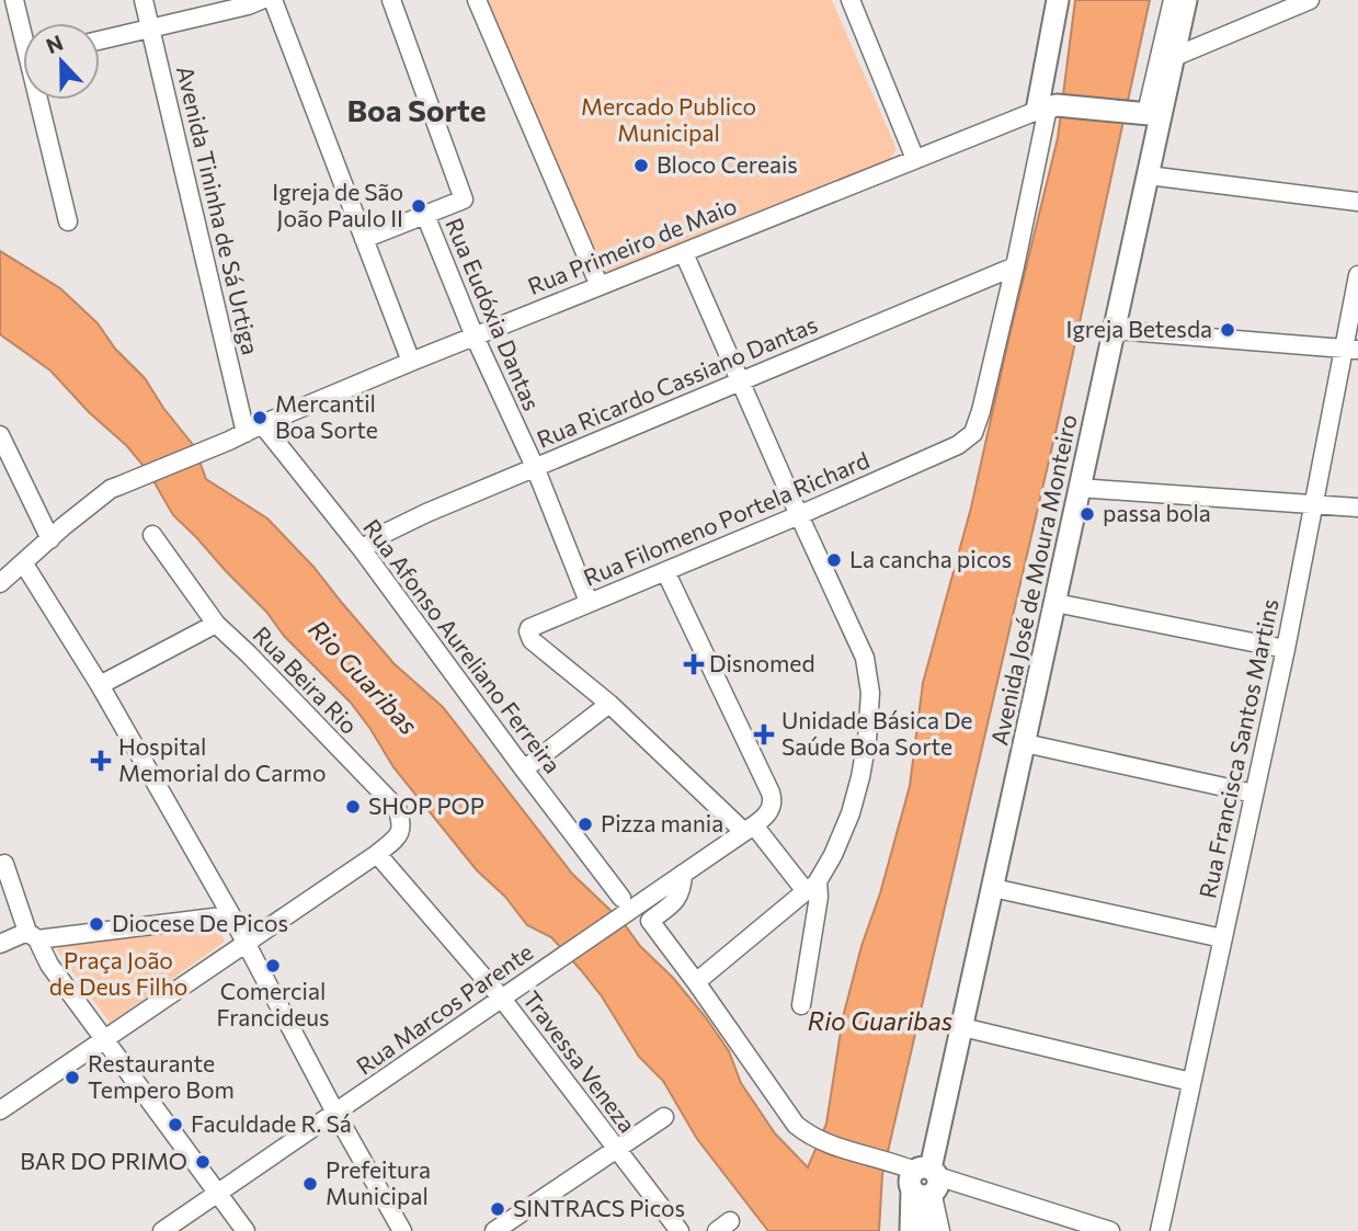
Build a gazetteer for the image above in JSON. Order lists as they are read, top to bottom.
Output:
{
  "streets": {
    "main road": ["Avenida José de Moura Monteiro"],
    "street": [
      "Avenida Tininha de Sá Urtiga",
      "Rua Primeiro de Maio",
      "Rua Eudóxia Dantas",
      "Rua Ricardo Cassiano Dantas",
      "Rua Filomeno Portela Richard",
      "Rua Afonso Aureliano Ferreira",
      "Rua Beira Rio",
      "Rua Francisca Santos Martins",
      "Rua Marcos Parente",
      "Travessa Veneza"
    ]
  },
  "crossings": [
    ["Avenida Tininha de Sá Urtiga", "Rua Primeiro de Maio"],
    ["Rua Primeiro de Maio", "Rua Eudóxia Dantas"],
    ["Rua Primeiro de Maio", "Rua Filomeno Portela Richard"],
    ["Rua Primeiro de Maio", "Rua Afonso Aureliano Ferreira"],
    ["Rua Eudóxia Dantas", "Rua Ricardo Cassiano Dantas"],
    ["Rua Eudóxia Dantas", "Rua Filomeno Portela Richard"],
    ["Rua Ricardo Cassiano Dantas", "Rua Filomeno Portela Richard"],
    ["Rua Ricardo Cassiano Dantas", "Rua Afonso Aureliano Ferreira"],
    ["Rua Afonso Aureliano Ferreira", "Rua Marcos Parente"],
    ["Rua Beira Rio", "Travessa Veneza"],
    ["Rua Marcos Parente", "Travessa Veneza"]
  ],
  "districts": ["Boa Sorte"],
  "water": ["Rio Guaribas"],
  "parks": ["Mercado Publico Municipal", "Praça João de Deus Filho"],
  "places": {
    "other": [
      "Bloco Cereais",
      "Igreja de São João Paulo II",
      "Igreja Betesda",
      "Mercantil Boa Sorte",
      "passa bola",
      "La cancha picos",
      "SHOP POP",
      "Pizza mania",
      "Diocese De Picos",
      "Comercial Francideus",
      "Restaurante Tempero Bom",
      "Faculdade R. Sá",
      "BAR DO PRIMO",
      "Prefeitura Municipal",
      "SINTRACS Picos"
    ],
    "health": ["Disnomed", "Unidade Básica De Saúde Boa Sorte", "Hospital Memorial do Carmo"]
  },
  "north": "top"
}
